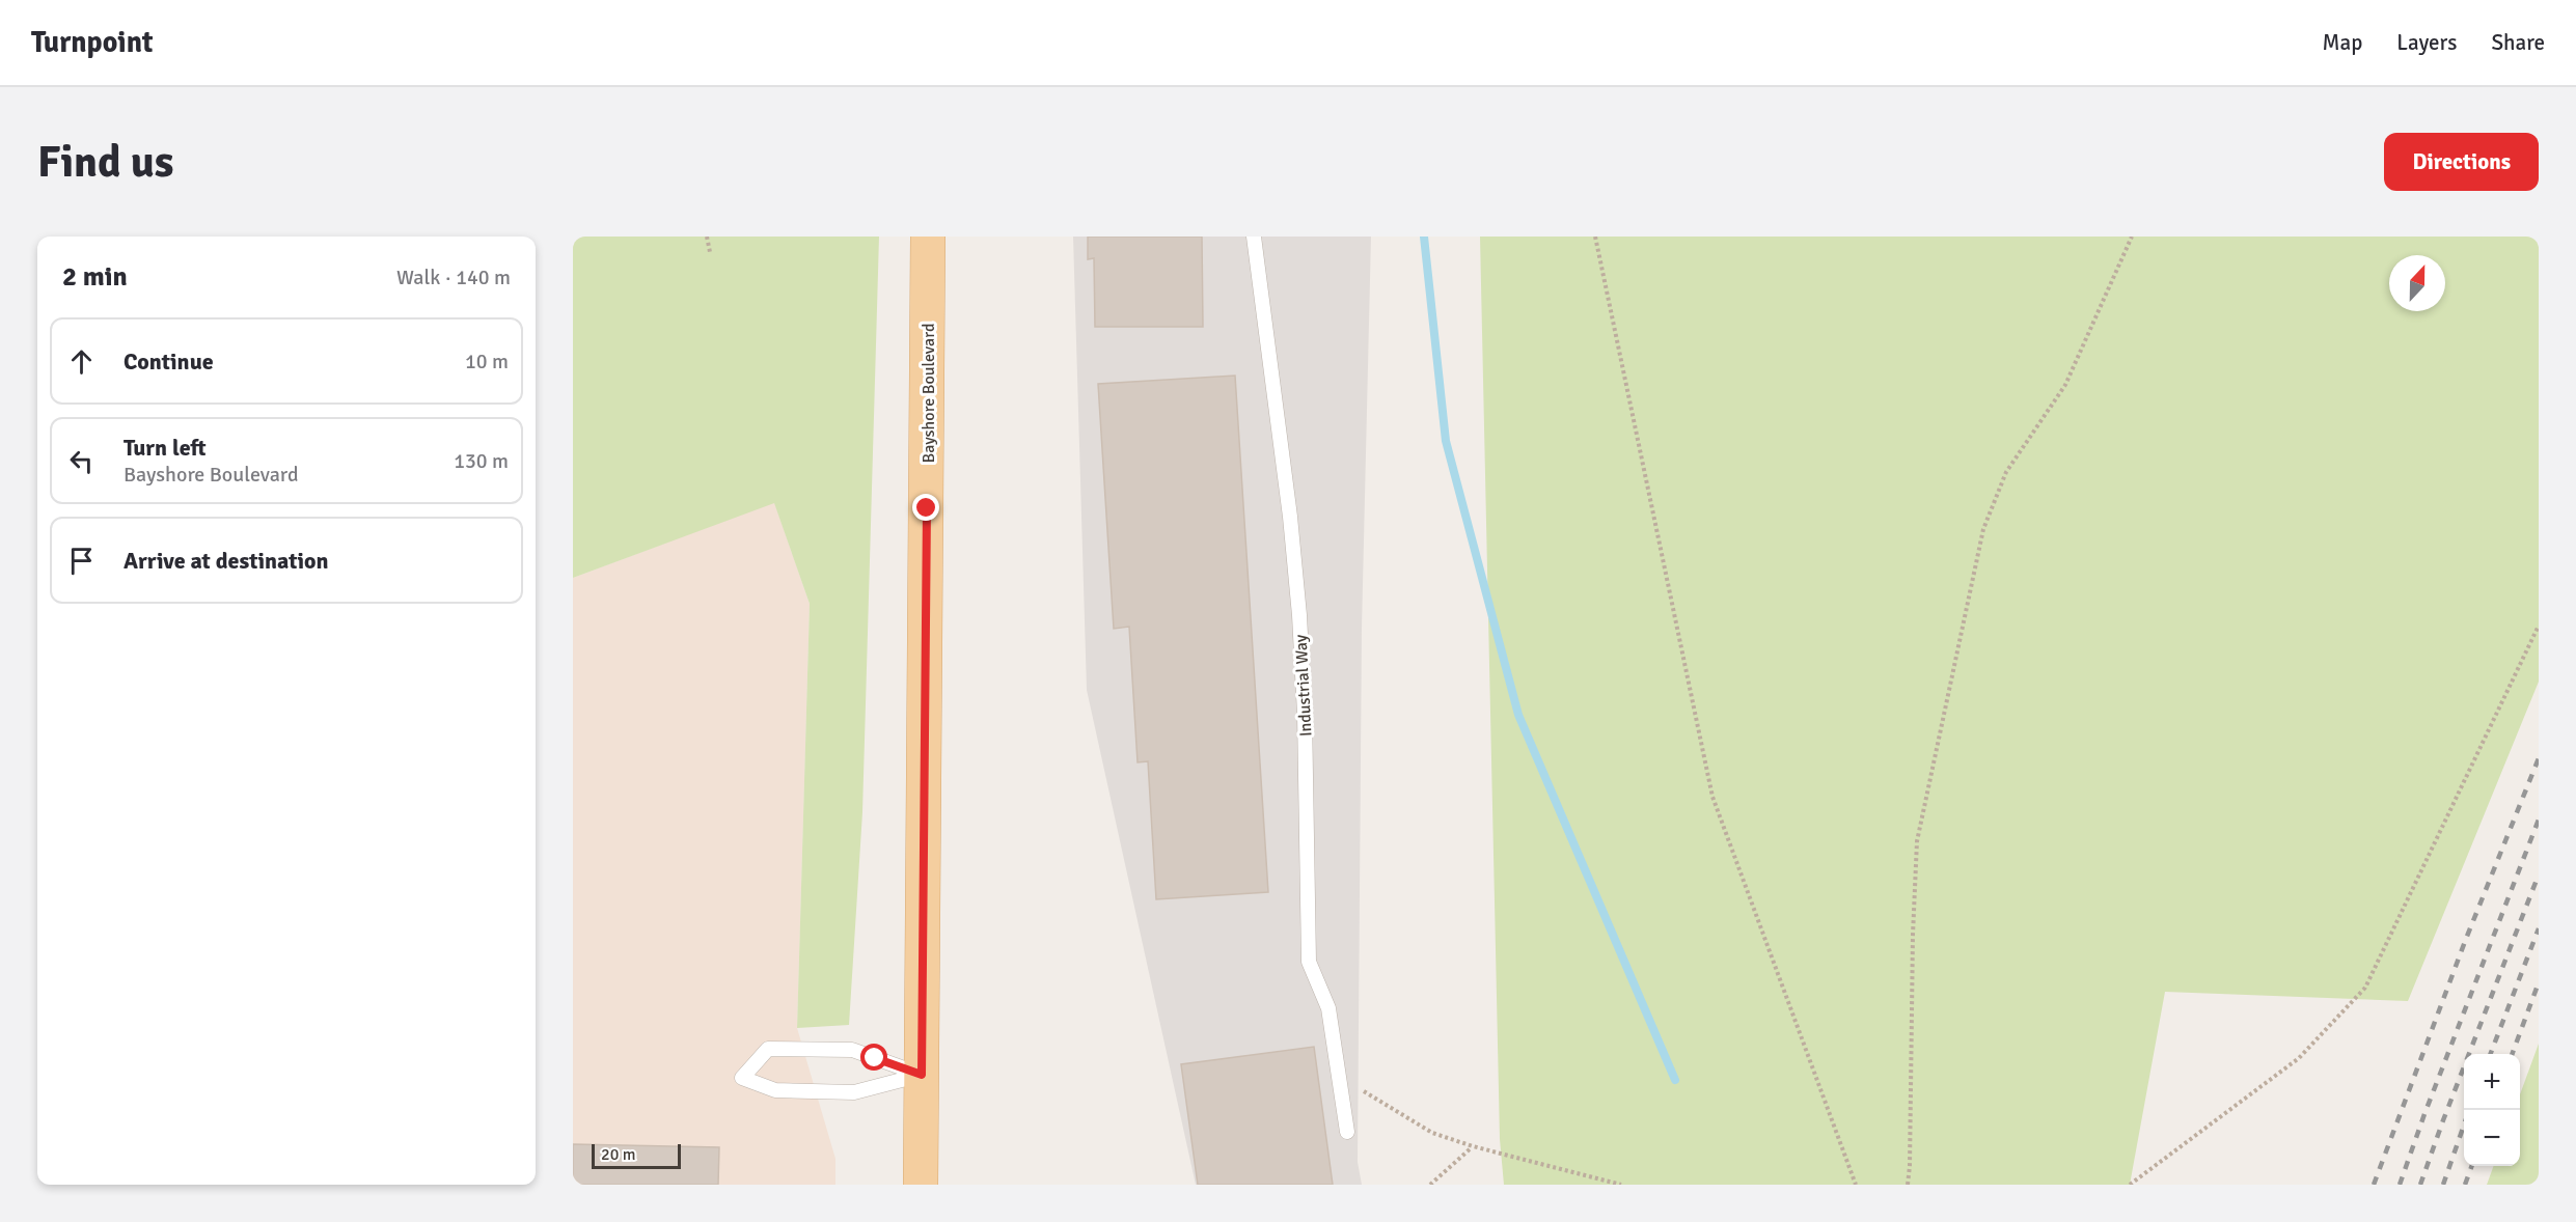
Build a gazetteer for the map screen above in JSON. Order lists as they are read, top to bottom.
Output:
{
  "streets": {
    "main road": ["Bayshore Boulevard"],
    "lane": ["Industrial Way"]
  },
  "scale_bar": "20 m",
  "north": "top",
  "page": {
    "header": "Turnpoint",
    "nav": ["Map", "Layers", "Share"],
    "buttons": "Directions",
    "title": "Find us",
    "heading": ["2 min", "Walk · 140 m"],
    "list": [
      ["Continue", "10 m"],
      ["Turn left", "Bayshore Boulevard", "130 m"],
      "Arrive at destination"
    ],
    "map_buttons": ["+", "−"],
    "scale": "20 m"
  }
}
